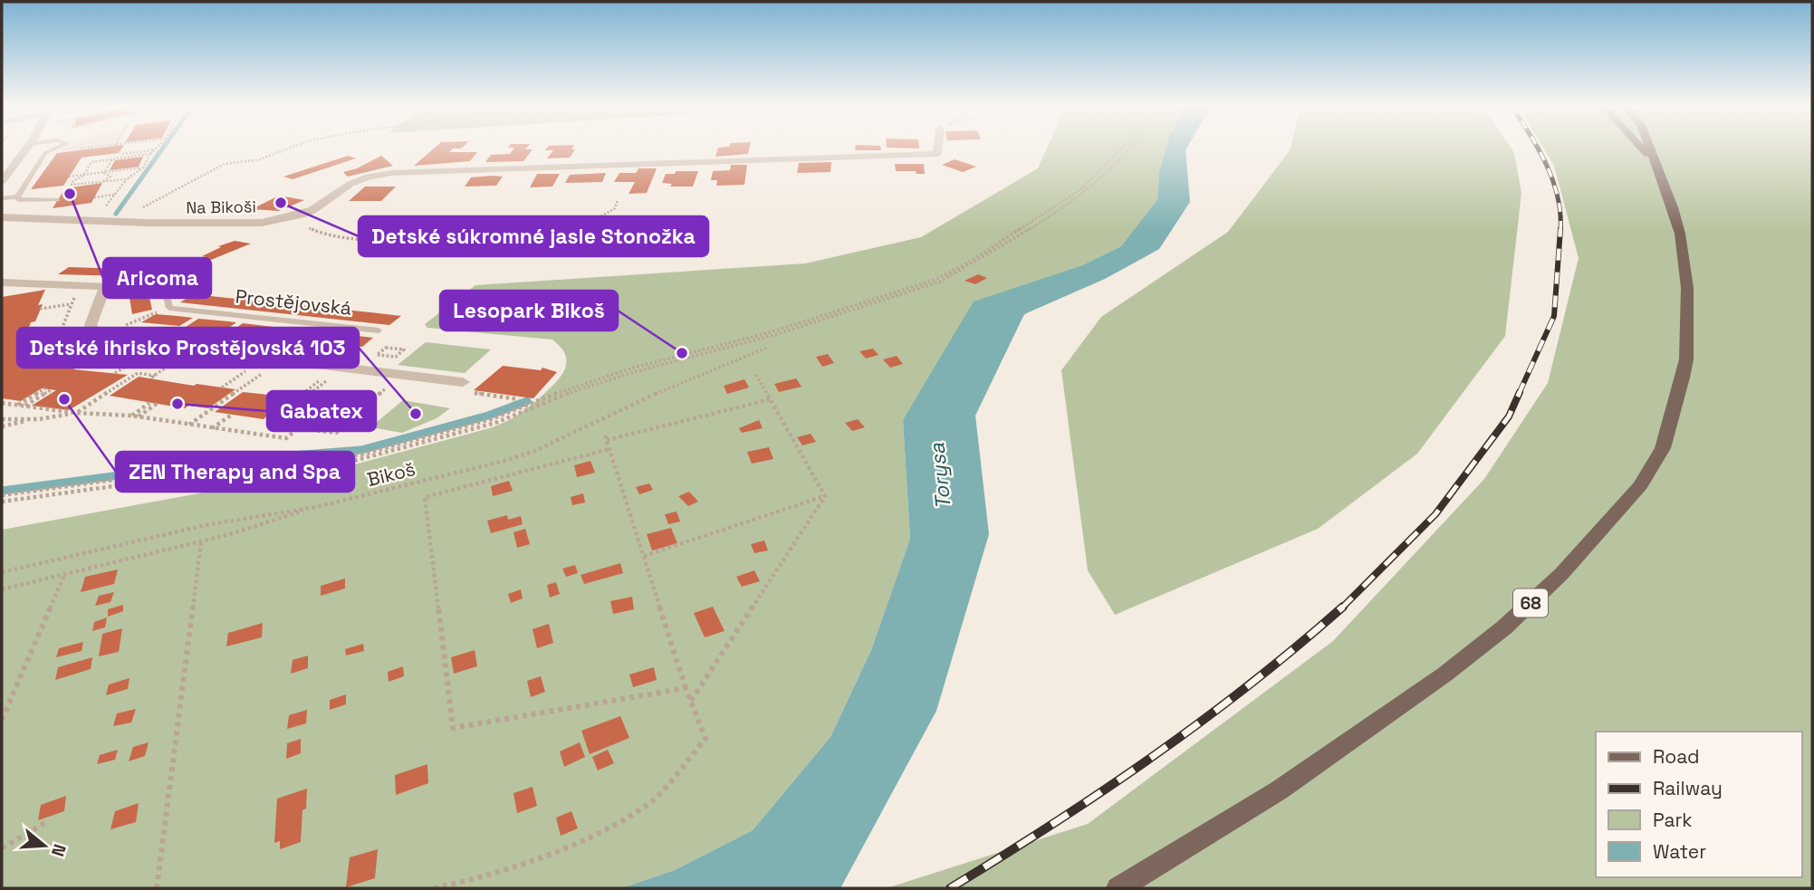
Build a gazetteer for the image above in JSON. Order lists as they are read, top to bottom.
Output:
{
  "streets": {
    "main road": ["68"],
    "street": ["Na Bikoši", "Prostějovská"],
    "path": ["Bikoš"]
  },
  "water": ["Torysa"],
  "places": [
    "Aricoma",
    "Detské súkromné jasle Stonožka",
    "Lesopark Bikoš",
    "ZEN Therapy and Spa",
    "Gabatex",
    "Detské ihrisko Prostějovská 103"
  ],
  "legend": [
    "Road",
    "Railway",
    "Park",
    "Water"
  ],
  "north": "right"
}
